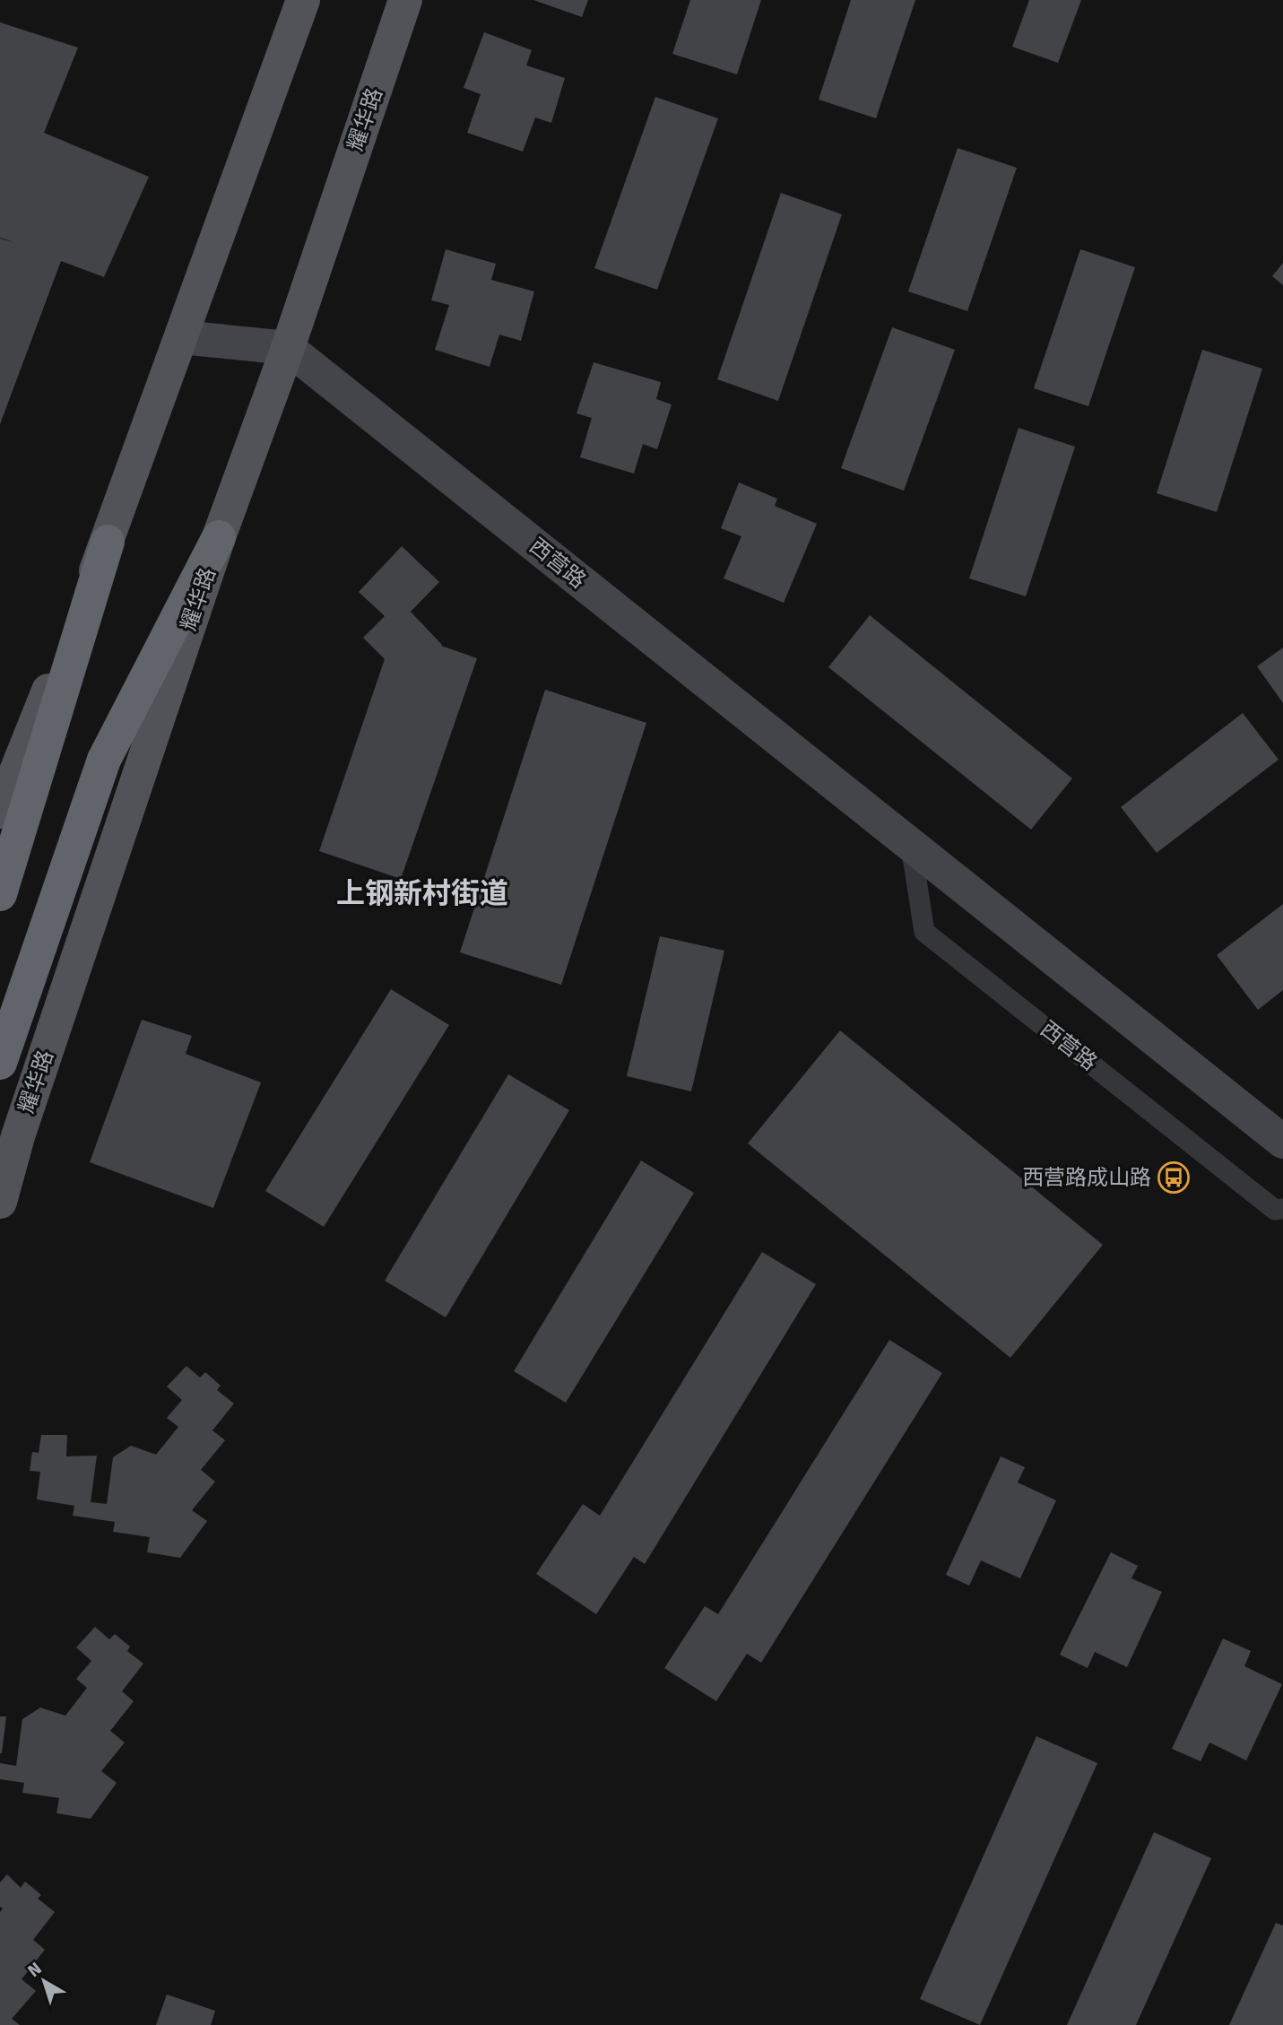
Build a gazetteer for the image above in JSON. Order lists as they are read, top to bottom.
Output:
{
  "streets": {
    "main road": ["耀华路"],
    "street": ["西营路"]
  },
  "crossings": [
    ["耀华路", "西营路"]
  ],
  "districts": ["上钢新村街道"],
  "places": {
    "bus stop": ["西营路成山路"]
  },
  "north": "top left"
}
